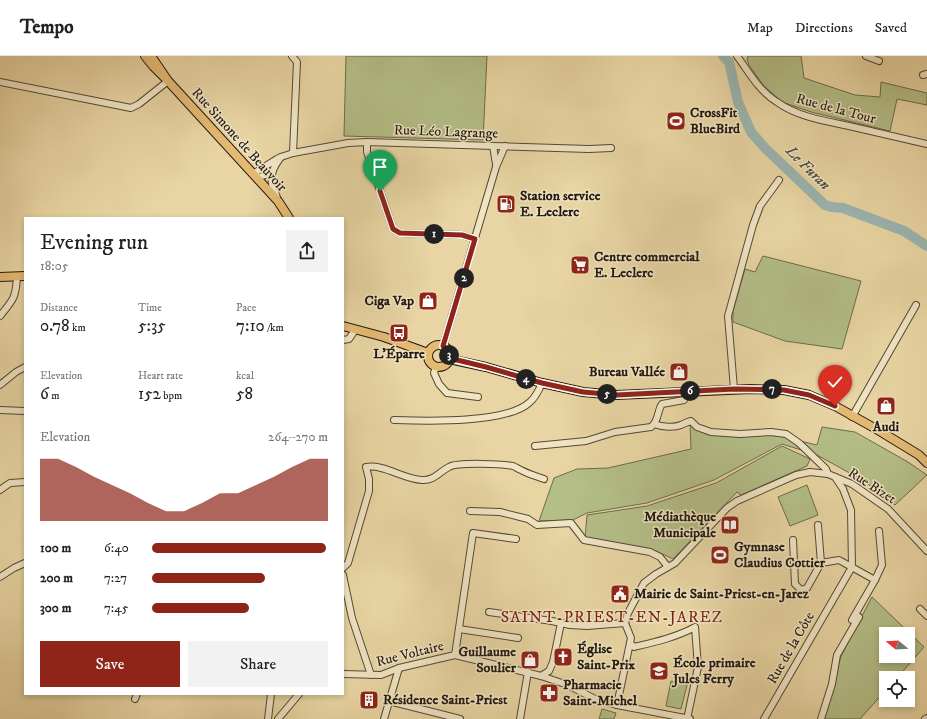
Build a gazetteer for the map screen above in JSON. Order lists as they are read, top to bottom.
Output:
{
  "streets": {
    "main road": ["Rue Simone de Beauvoir"],
    "street": [
      "Rue de la Tour",
      "Rue Léo Lagrange",
      "Rue Bizet",
      "Rue de la Côte",
      "Rue Voltaire"
    ]
  },
  "crossings": [
    ["Rue Léo Lagrange", "Rue Simone de Beauvoir"]
  ],
  "districts": ["SAINT-PRIEST-EN-JAREZ"],
  "water": ["Le Furan"],
  "places": {
    "sports": ["CrossFit BlueBird", "Gymnase Claudius Cottier"],
    "fuel station": ["Station service E. Leclerc"],
    "supermarket": ["Centre commercial E. Leclerc"],
    "shop": [
      "Ciga Vap",
      "Bureau Vallée",
      "Audi",
      "Guillaume Soulier"
    ],
    "bus stop": ["L'Éparre"],
    "library": ["Médiathèque Municipale"],
    "public building": ["Mairie de Saint-Priest-en-Jarez"],
    "church": ["Église Saint-Prix"],
    "school or university": ["École primaire Jules Ferry"],
    "pharmacy": ["Pharmacie Saint-Michel"],
    "building": ["Résidence Saint-Priest"]
  },
  "north": "left",
  "page": {
    "header": "Tempo",
    "nav": ["Map", "Directions", "Saved"],
    "heading": ["Evening run", "18:05"],
    "pins": [
      "1",
      "2",
      "3",
      "4",
      "7",
      "6",
      "5"
    ],
    "stats": [
      ["Distance", "0.78 km"],
      ["Time", "5:35"],
      ["Pace", "7:10 /km"],
      ["Elevation", "6 m"],
      ["Heart rate", "152 bpm"],
      ["kcal", "58"]
    ],
    "chart": ["Elevation", "264–270 m"],
    "list": [
      {
        "name": "100 m",
        "note": "6:40"
      },
      {
        "name": "200 m",
        "note": "7:27"
      },
      {
        "name": "300 m",
        "note": "7:45"
      }
    ],
    "buttons": ["Save", "Share"]
  }
}
